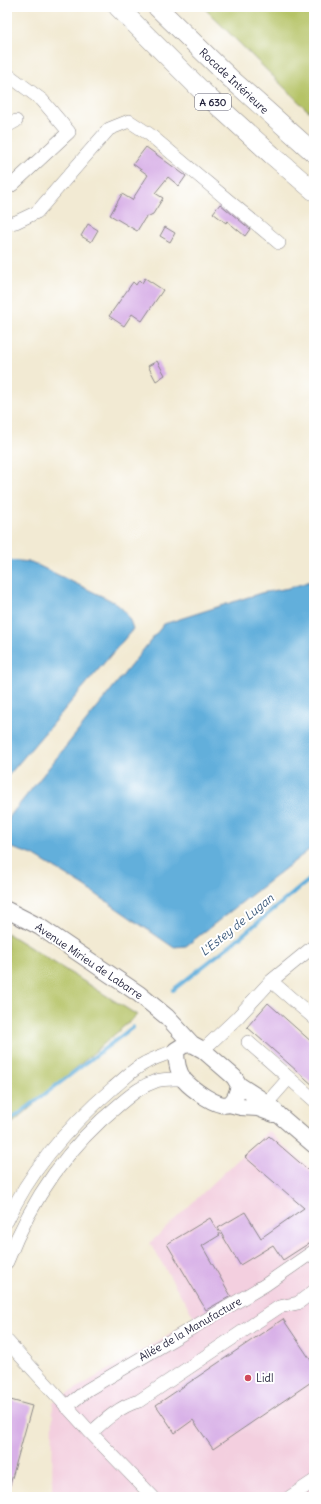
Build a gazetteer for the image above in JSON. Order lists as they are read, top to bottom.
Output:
{
  "streets": {
    "highway": ["Rocade Intérieure", "A 630"],
    "main road": ["Avenue Mirieu de Labarre"],
    "street": ["Allée de la Manufacture"]
  },
  "water": ["L'Estey de Lugan"],
  "places": ["Lidl"]
}
